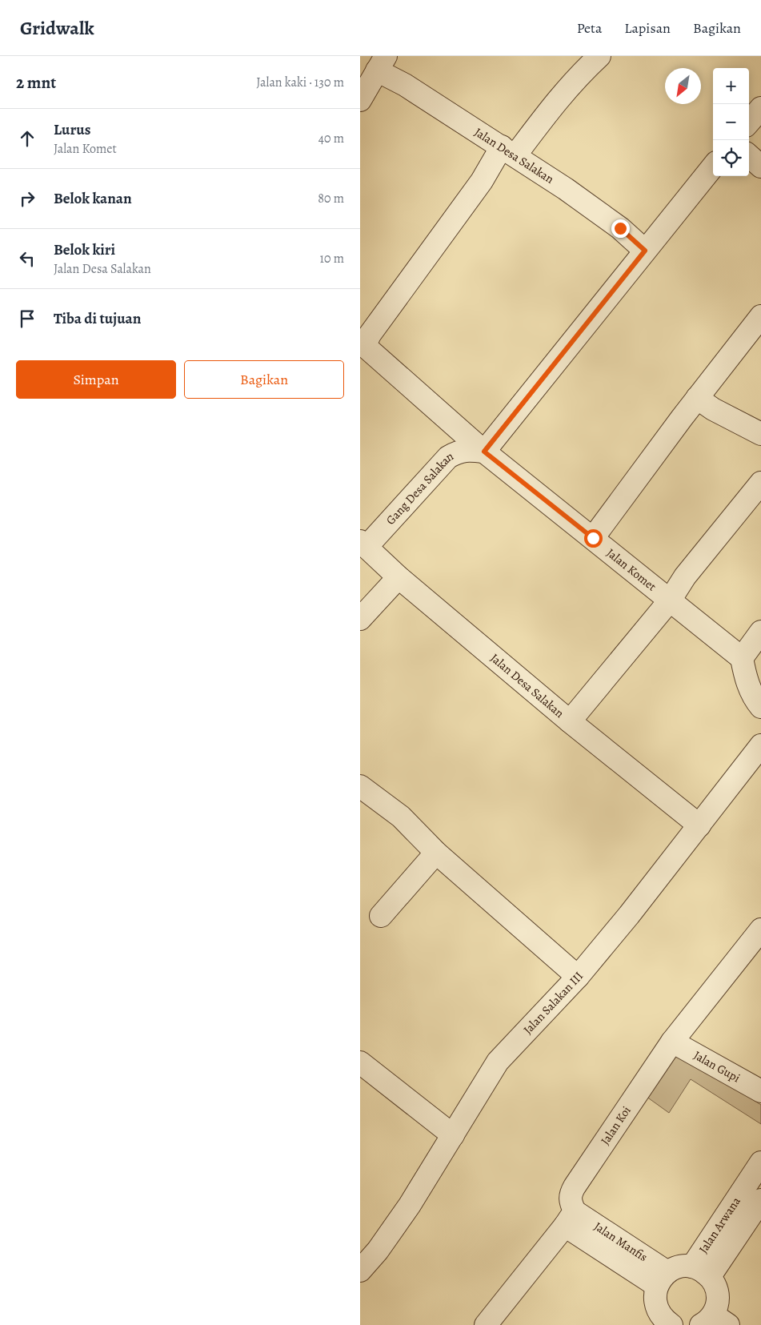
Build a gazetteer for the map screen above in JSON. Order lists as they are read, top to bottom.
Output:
{
  "streets": {
    "street": [
      "Jalan Desa Salakan",
      "Gang Desa Salakan",
      "Jalan Komet",
      "Jalan Salakan III",
      "Jalan Gupi",
      "Jalan Koi",
      "Jalan Arwana",
      "Jalan Manfis"
    ]
  },
  "crossings": [
    ["Jalan Desa Salakan", "Gang Desa Salakan"],
    ["Jalan Desa Salakan", "Jalan Komet"],
    ["Jalan Desa Salakan", "Jalan Salakan III"],
    ["Gang Desa Salakan", "Jalan Komet"],
    ["Jalan Gupi", "Jalan Koi"],
    ["Jalan Koi", "Jalan Manfis"]
  ],
  "north": "bottom left",
  "page": {
    "header": "Gridwalk",
    "nav": ["Peta", "Lapisan", "Bagikan"],
    "heading": ["2 mnt", "Jalan kaki · 130 m"],
    "map_buttons": ["+", "−"],
    "list": [
      ["Lurus", "Jalan Komet", "40 m"],
      ["Belok kanan", "80 m"],
      ["Belok kiri", "Jalan Desa Salakan", "10 m"],
      "Tiba di tujuan"
    ],
    "buttons": ["Simpan", "Bagikan"]
  }
}
